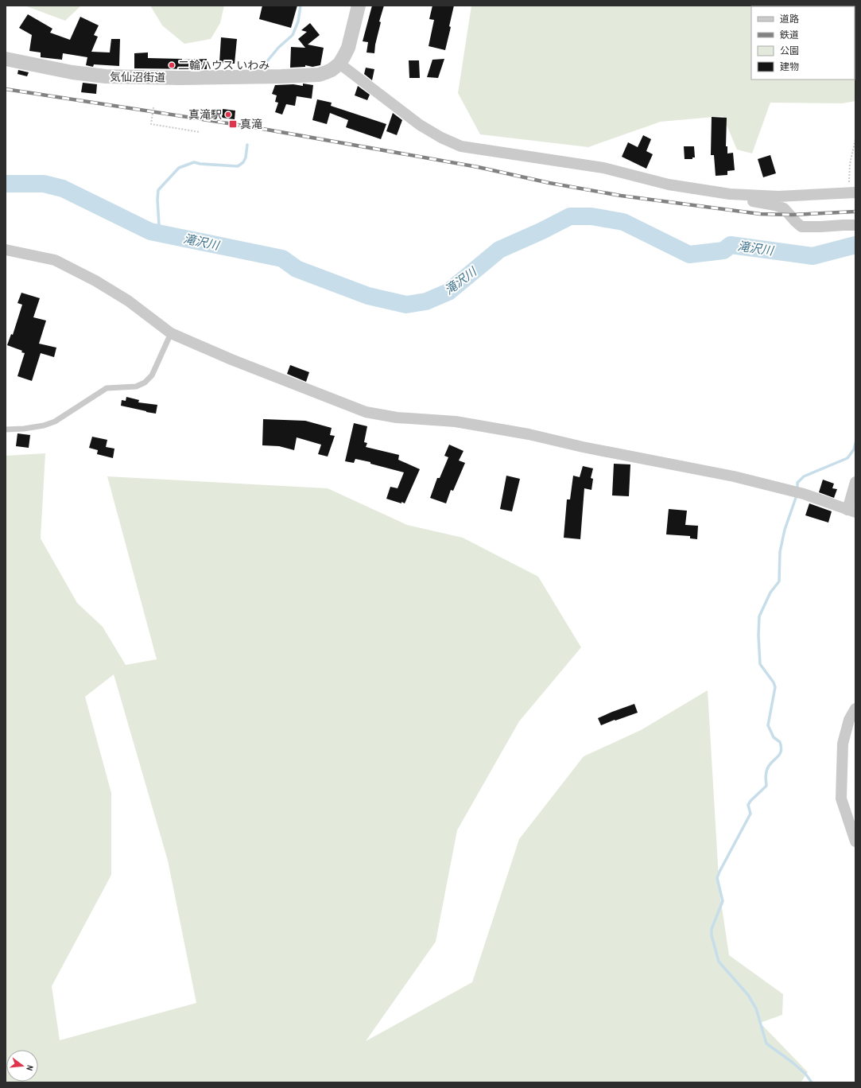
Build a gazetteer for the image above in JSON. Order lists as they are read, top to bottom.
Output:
{
  "streets": {
    "street": ["気仙沼街道"]
  },
  "water": ["滝沢川"],
  "places": {
    "other": ["二輪ハウス いわみ", "真滝駅"],
    "transit": ["真滝"]
  },
  "legend": [
    "道路",
    "鉄道",
    "公園",
    "建物"
  ],
  "north": "right"
}
